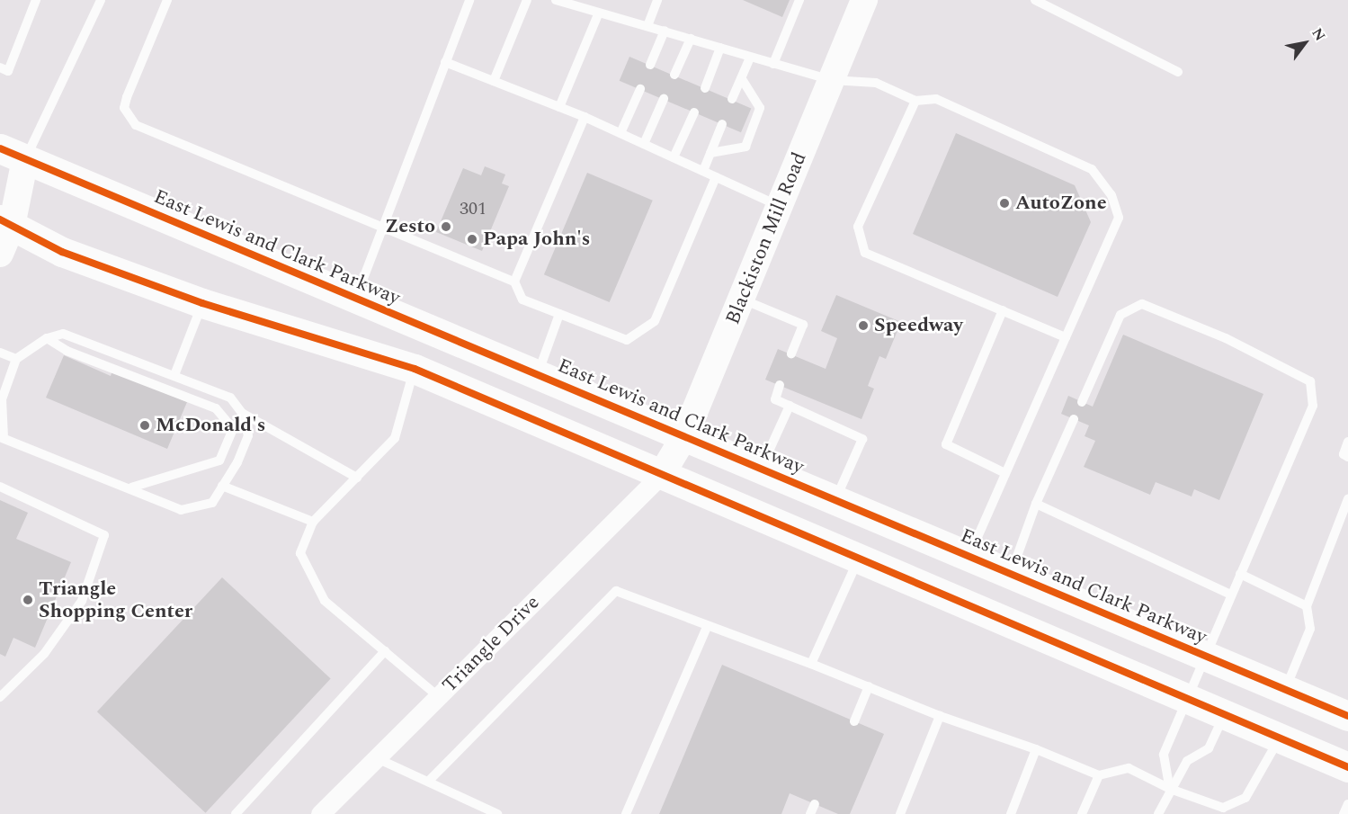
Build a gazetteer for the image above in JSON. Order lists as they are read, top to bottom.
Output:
{
  "streets": {
    "main road": ["Blackiston Mill Road", "East Lewis and Clark Parkway"],
    "street": ["Triangle Drive"]
  },
  "crossings": [
    ["Blackiston Mill Road", "East Lewis and Clark Parkway"],
    ["Blackiston Mill Road", "Triangle Drive"]
  ],
  "places": [
    "AutoZone",
    "Zesto",
    "Papa John's",
    "Speedway",
    "McDonald's",
    "Triangle Shopping Center"
  ],
  "house_numbers": ["301"],
  "north": "top right"
}
